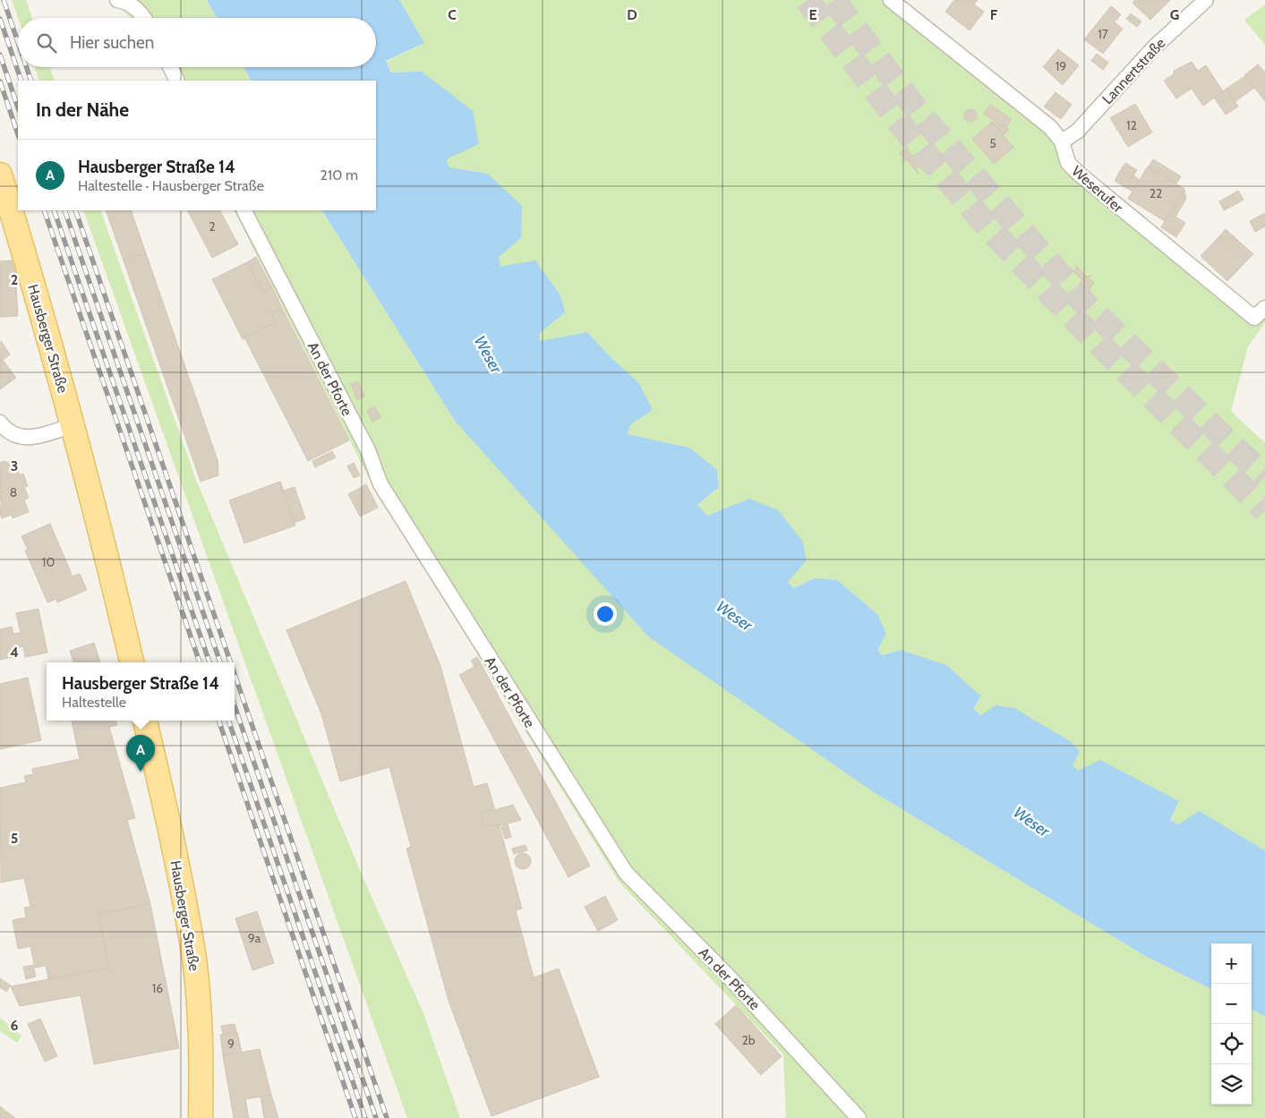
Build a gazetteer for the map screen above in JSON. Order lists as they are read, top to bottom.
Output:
{
  "streets": {
    "main road": ["Hausberger Straße"],
    "street": ["Lannertstraße", "Weserufer", "An der Pforte"]
  },
  "crossings": [
    ["Lannertstraße", "Weserufer"]
  ],
  "water": ["Weser"],
  "house_numbers": [
    "17",
    "19",
    "12",
    "5",
    "22",
    "2",
    "8",
    "10",
    "9a",
    "16",
    "2b",
    "9"
  ],
  "page": {
    "search": "Hier suchen",
    "heading": "In der Nähe",
    "list": [
      {
        "mark": "A",
        "name": "Hausberger Straße 14",
        "note": "Haltestelle · Hausberger Straße",
        "value": "210 m"
      }
    ],
    "popup": ["Hausberger Straße 14", "Haltestelle"],
    "pins": "A",
    "map_buttons": ["+", "−"]
  },
  "grid": {
    "columns": [
      "C",
      "D",
      "E",
      "F",
      "G"
    ],
    "rows": [
      "2",
      "3",
      "4",
      "5",
      "6"
    ]
  }
}
